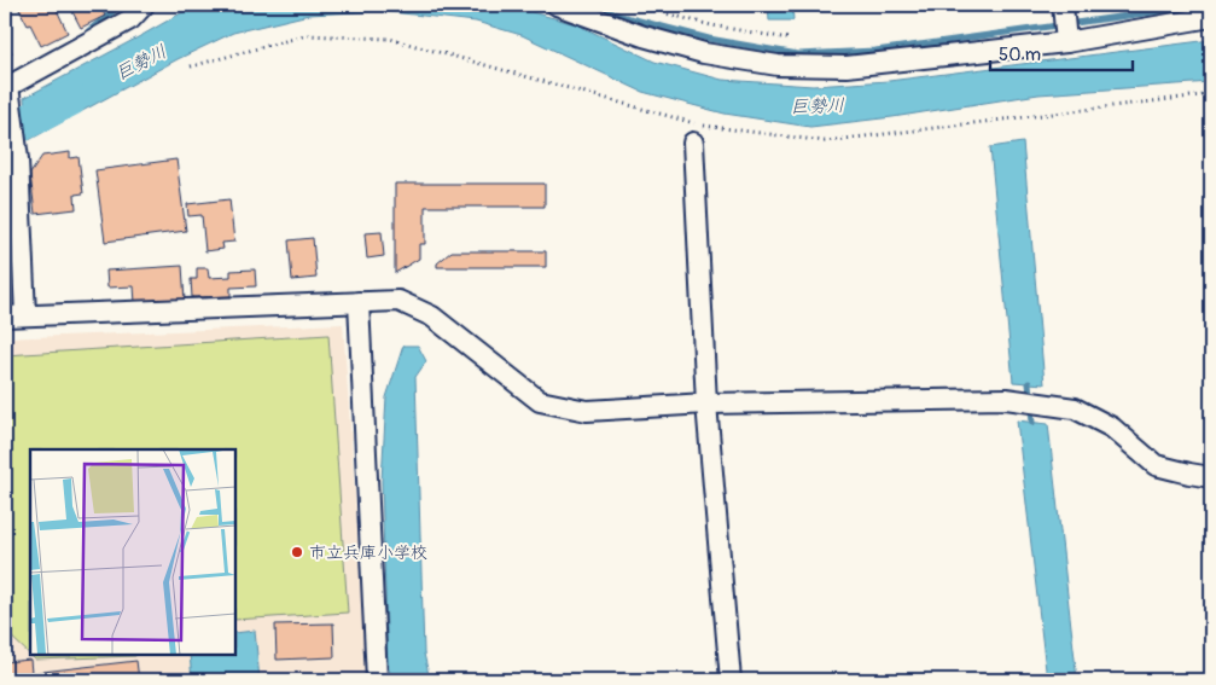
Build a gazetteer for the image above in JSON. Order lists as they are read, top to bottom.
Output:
{
  "water": ["巨勢川"],
  "places": ["市立兵庫小学校"],
  "scale_bar": "50 m"
}
